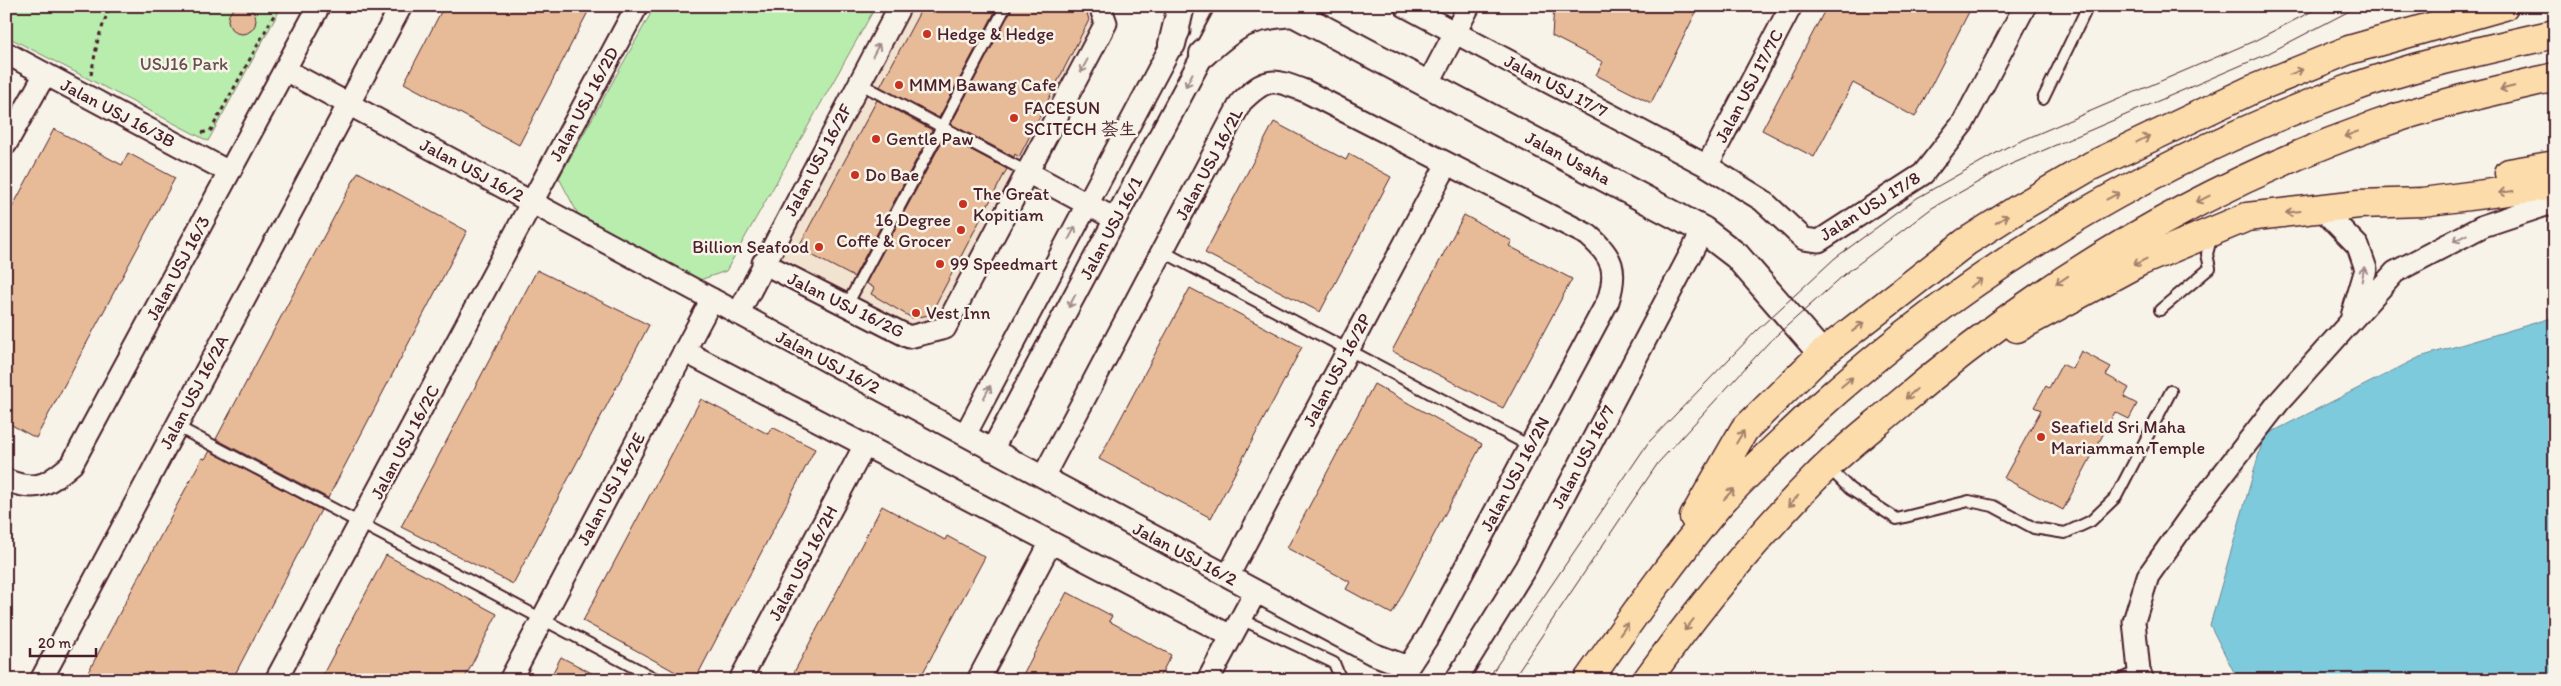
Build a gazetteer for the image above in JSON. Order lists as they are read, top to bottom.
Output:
{
  "streets": {
    "street": [
      "Jalan USJ 17/7",
      "Jalan USJ 17/7C",
      "Jalan USJ 16/2D",
      "Jalan USJ 16/3B",
      "Jalan Usaha",
      "Jalan USJ 16/2F",
      "Jalan USJ 16/2L",
      "Jalan USJ 16/2",
      "Jalan USJ 17/8",
      "Jalan USJ 16/1",
      "Jalan USJ 16/3",
      "Jalan USJ 16/2G",
      "Jalan USJ 16/2P",
      "Jalan USJ 16/2A",
      "Jalan USJ 16/2C",
      "Jalan USJ 16/7",
      "Jalan USJ 16/2N",
      "Jalan USJ 16/2E",
      "Jalan USJ 16/2H"
    ]
  },
  "crossings": [
    ["Jalan USJ 17/7", "Jalan USJ 17/7C"],
    ["Jalan USJ 17/7", "Jalan USJ 17/8"],
    ["Jalan USJ 17/7C", "Jalan USJ 17/8"],
    ["Jalan USJ 16/2D", "Jalan USJ 16/2"],
    ["Jalan USJ 16/2D", "Jalan USJ 16/2C"],
    ["Jalan USJ 16/3B", "Jalan USJ 16/3"],
    ["Jalan Usaha", "Jalan USJ 16/7"],
    ["Jalan USJ 16/2F", "Jalan USJ 16/2"],
    ["Jalan USJ 16/2F", "Jalan USJ 16/2G"],
    ["Jalan USJ 16/2L", "Jalan USJ 16/2"],
    ["Jalan USJ 16/2L", "Jalan USJ 16/2P"],
    ["Jalan USJ 16/2L", "Jalan USJ 16/2N"],
    ["Jalan USJ 16/2", "Jalan USJ 16/1"],
    ["Jalan USJ 16/2", "Jalan USJ 16/3"],
    ["Jalan USJ 16/2", "Jalan USJ 16/2P"],
    ["Jalan USJ 16/2", "Jalan USJ 16/2A"],
    ["Jalan USJ 16/2", "Jalan USJ 16/2C"],
    ["Jalan USJ 16/2", "Jalan USJ 16/2N"],
    ["Jalan USJ 16/2", "Jalan USJ 16/2E"]
  ],
  "parks": ["USJ16 Park"],
  "places": [
    "Hedge & Hedge",
    "MMM Bawang Cafe",
    "FACESUN SCITECH 荟生",
    "Gentle Paw",
    "Do Bae",
    "The Great Kopitiam",
    "16 Degree Coffe & Grocer",
    "Billion Seafood",
    "99 Speedmart",
    "Vest Inn",
    "Seafield Sri Maha Mariamman Temple"
  ],
  "scale_bar": "20 m"
}
